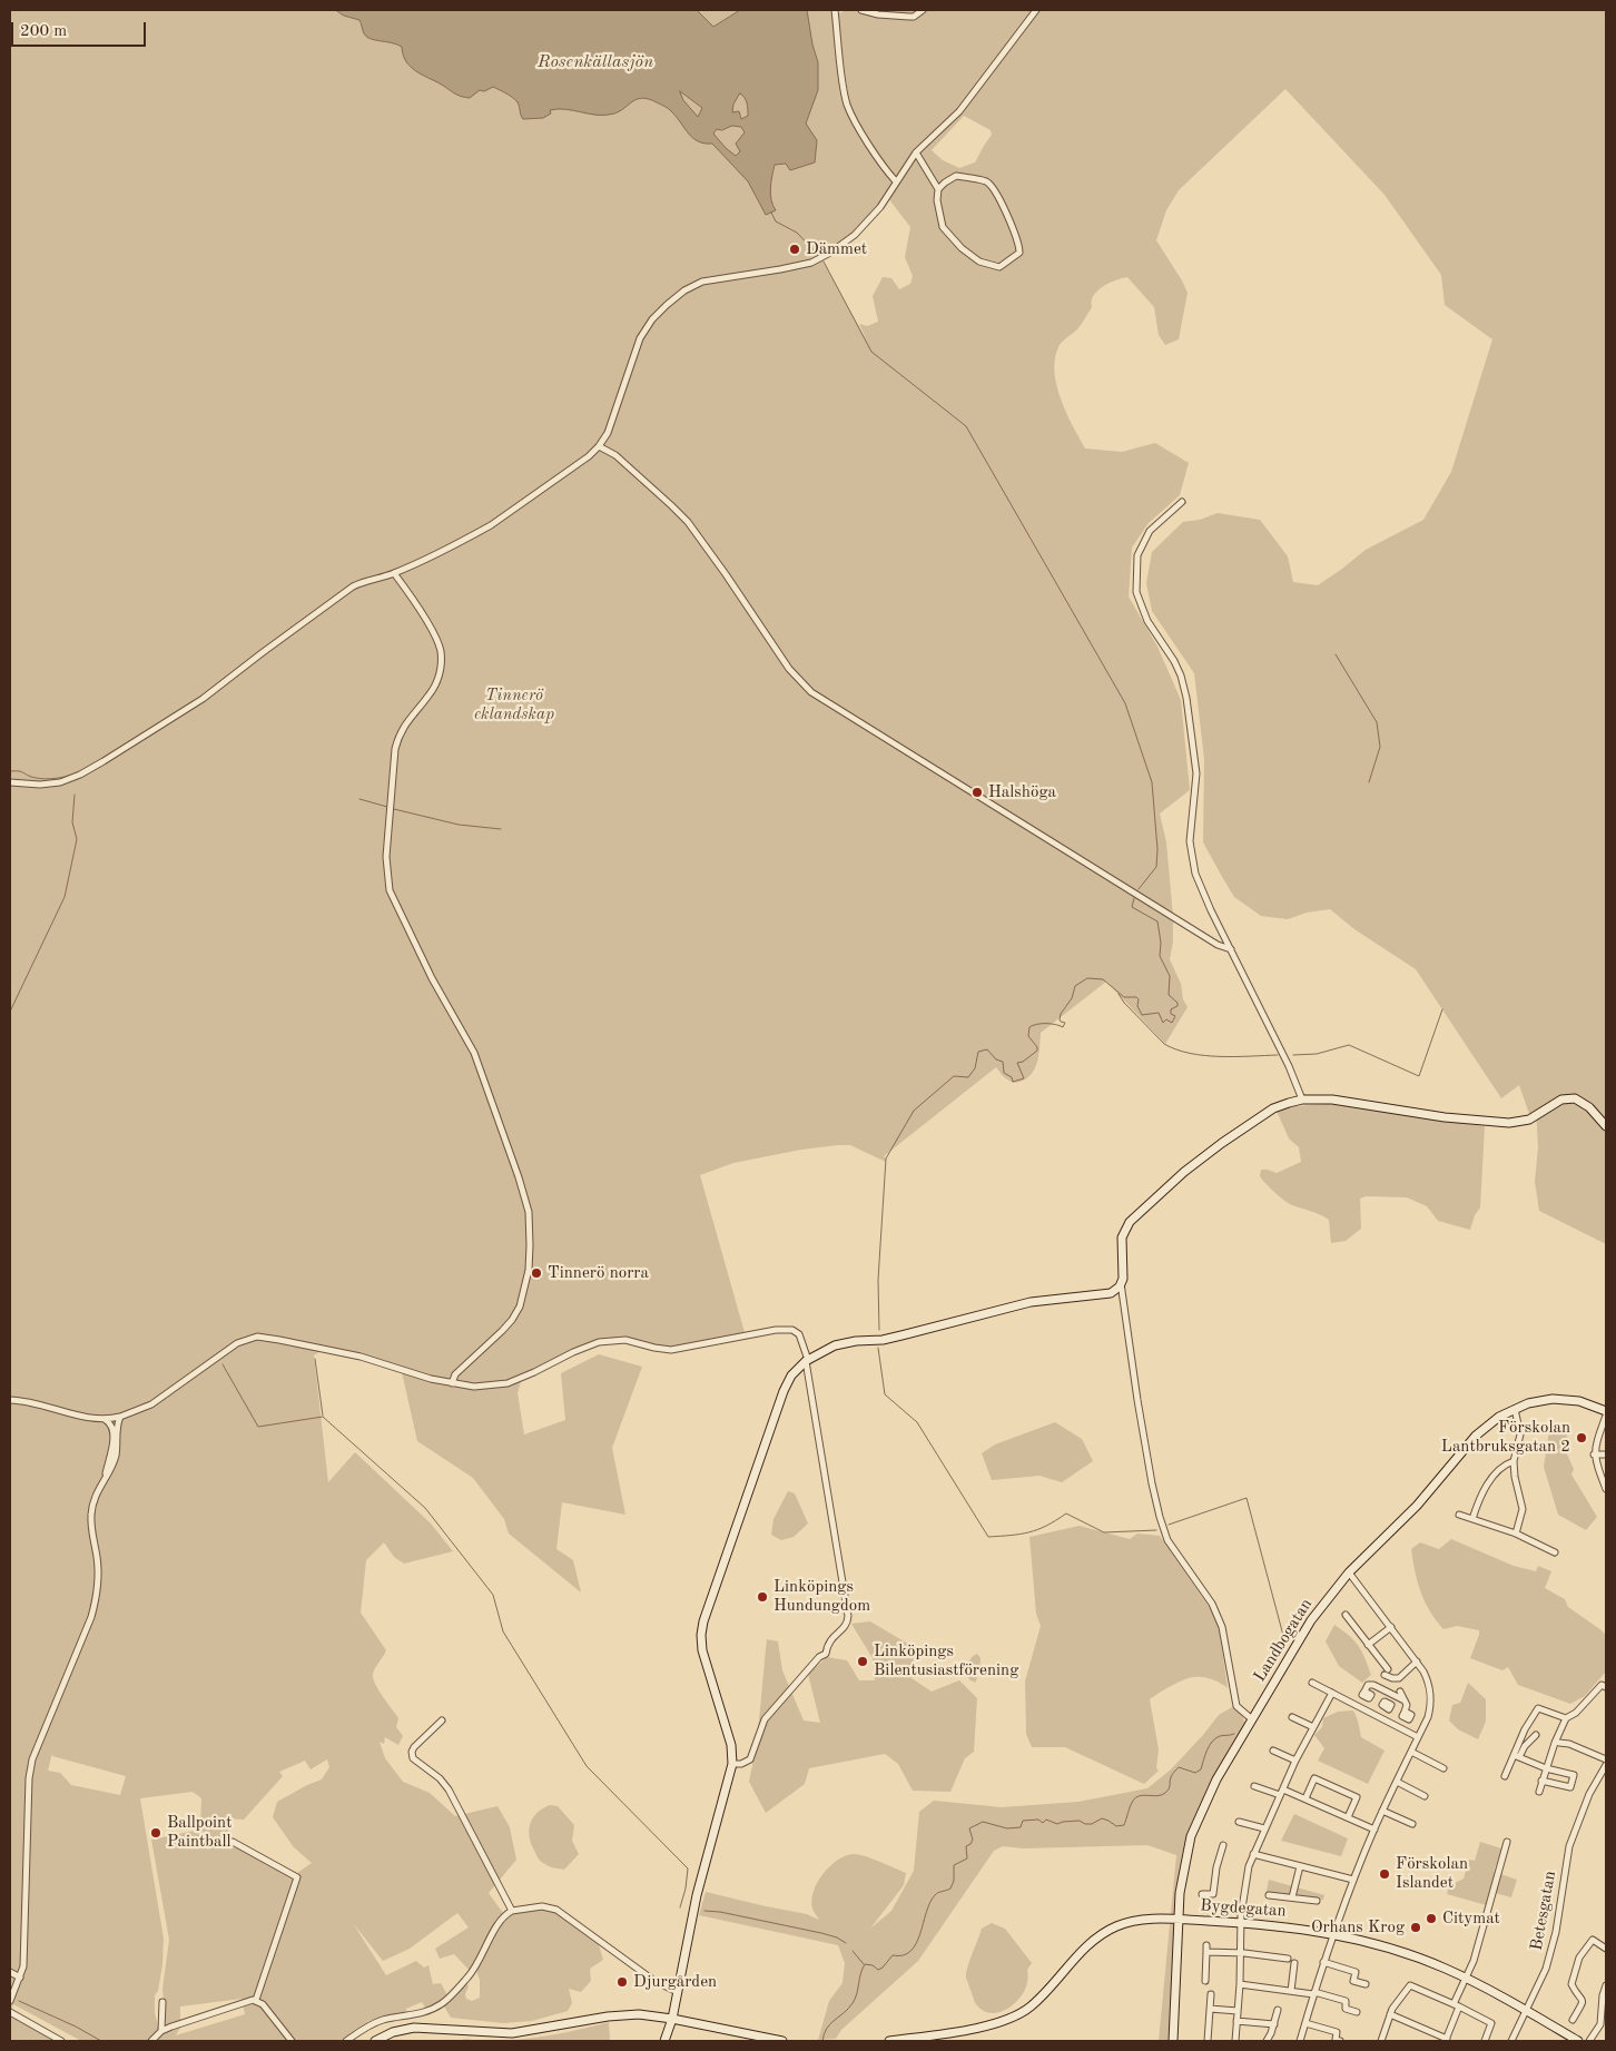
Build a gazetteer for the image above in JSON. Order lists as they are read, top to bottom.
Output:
{
  "streets": {
    "street": ["Landbogatan", "Bygdegatan", "Betesgatan"]
  },
  "crossings": [
    ["Landbogatan", "Bygdegatan"],
    ["Bygdegatan", "Betesgatan"]
  ],
  "water": ["Rosenkällasjön"],
  "parks": ["Tinnerö eklandskap"],
  "places": [
    "Dämmet",
    "Halshöga",
    "Tinnerö norra",
    "Förskolan Lantbruksgatan 2",
    "Linköpings Hundungdom",
    "Linköpings Bilentusiastförening",
    "Ballpoint Paintball",
    "Förskolan Islandet",
    "Citymat",
    "Orhans Krog",
    "Djurgården"
  ],
  "scale_bar": "200 m"
}
